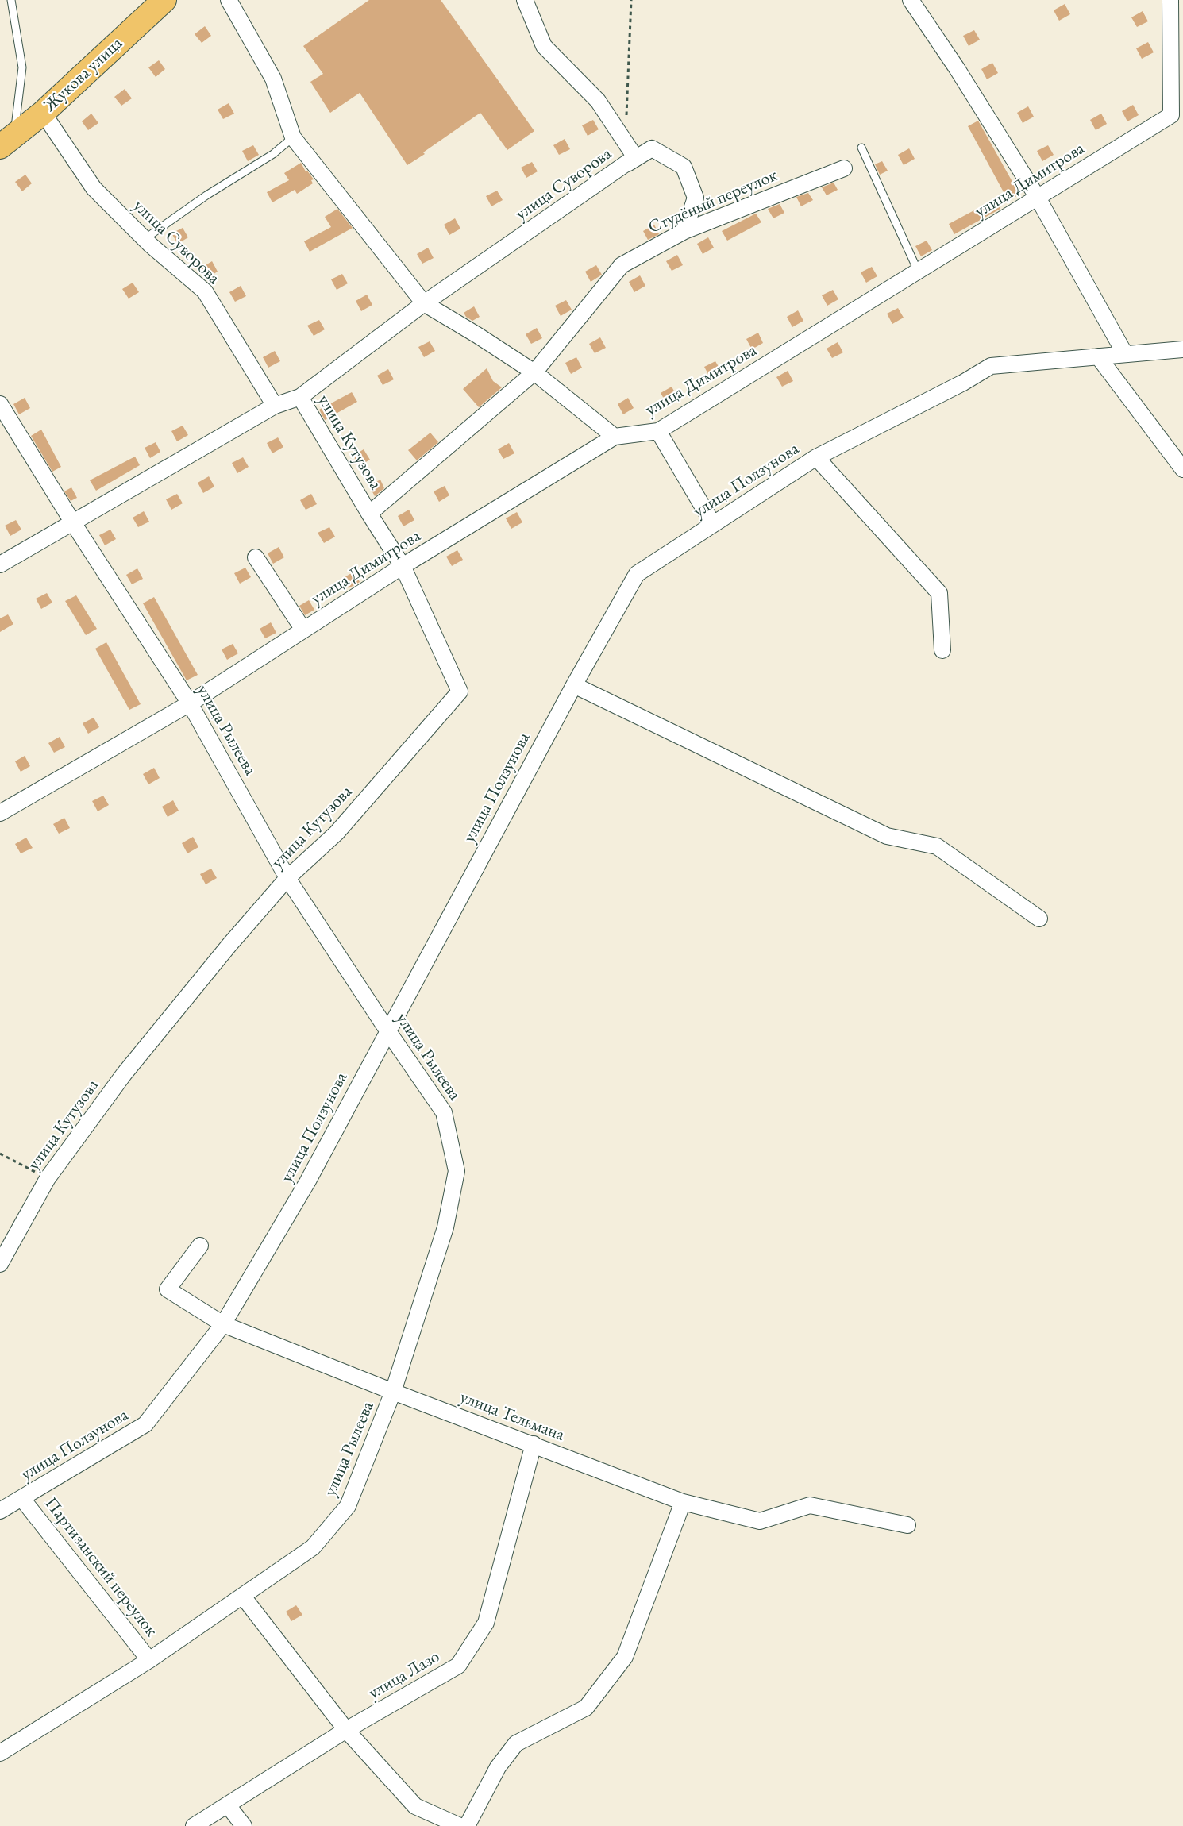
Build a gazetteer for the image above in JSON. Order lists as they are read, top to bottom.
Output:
{
  "streets": {
    "main road": ["Жукова улица"],
    "street": [
      "улица Димитрова",
      "улица Суворова",
      "Студёный переулок",
      "улица Кутузова",
      "улица Ползунова",
      "улица Рылеева",
      "улица Тельмана",
      "Партизанский переулок",
      "улица Лазо"
    ]
  },
  "crossings": [
    ["Жукова улица", "улица Суворова"],
    ["улица Димитрова", "улица Кутузова"],
    ["улица Димитрова", "улица Рылеева"],
    ["улица Суворова", "улица Кутузова"],
    ["улица Суворова", "улица Рылеева"],
    ["Студёный переулок", "улица Кутузова"],
    ["улица Кутузова", "улица Рылеева"],
    ["улица Ползунова", "улица Рылеева"],
    ["улица Ползунова", "улица Тельмана"],
    ["улица Ползунова", "Партизанский переулок"],
    ["улица Рылеева", "улица Тельмана"],
    ["улица Рылеева", "Партизанский переулок"],
    ["улица Тельмана", "улица Лазо"]
  ]
}
